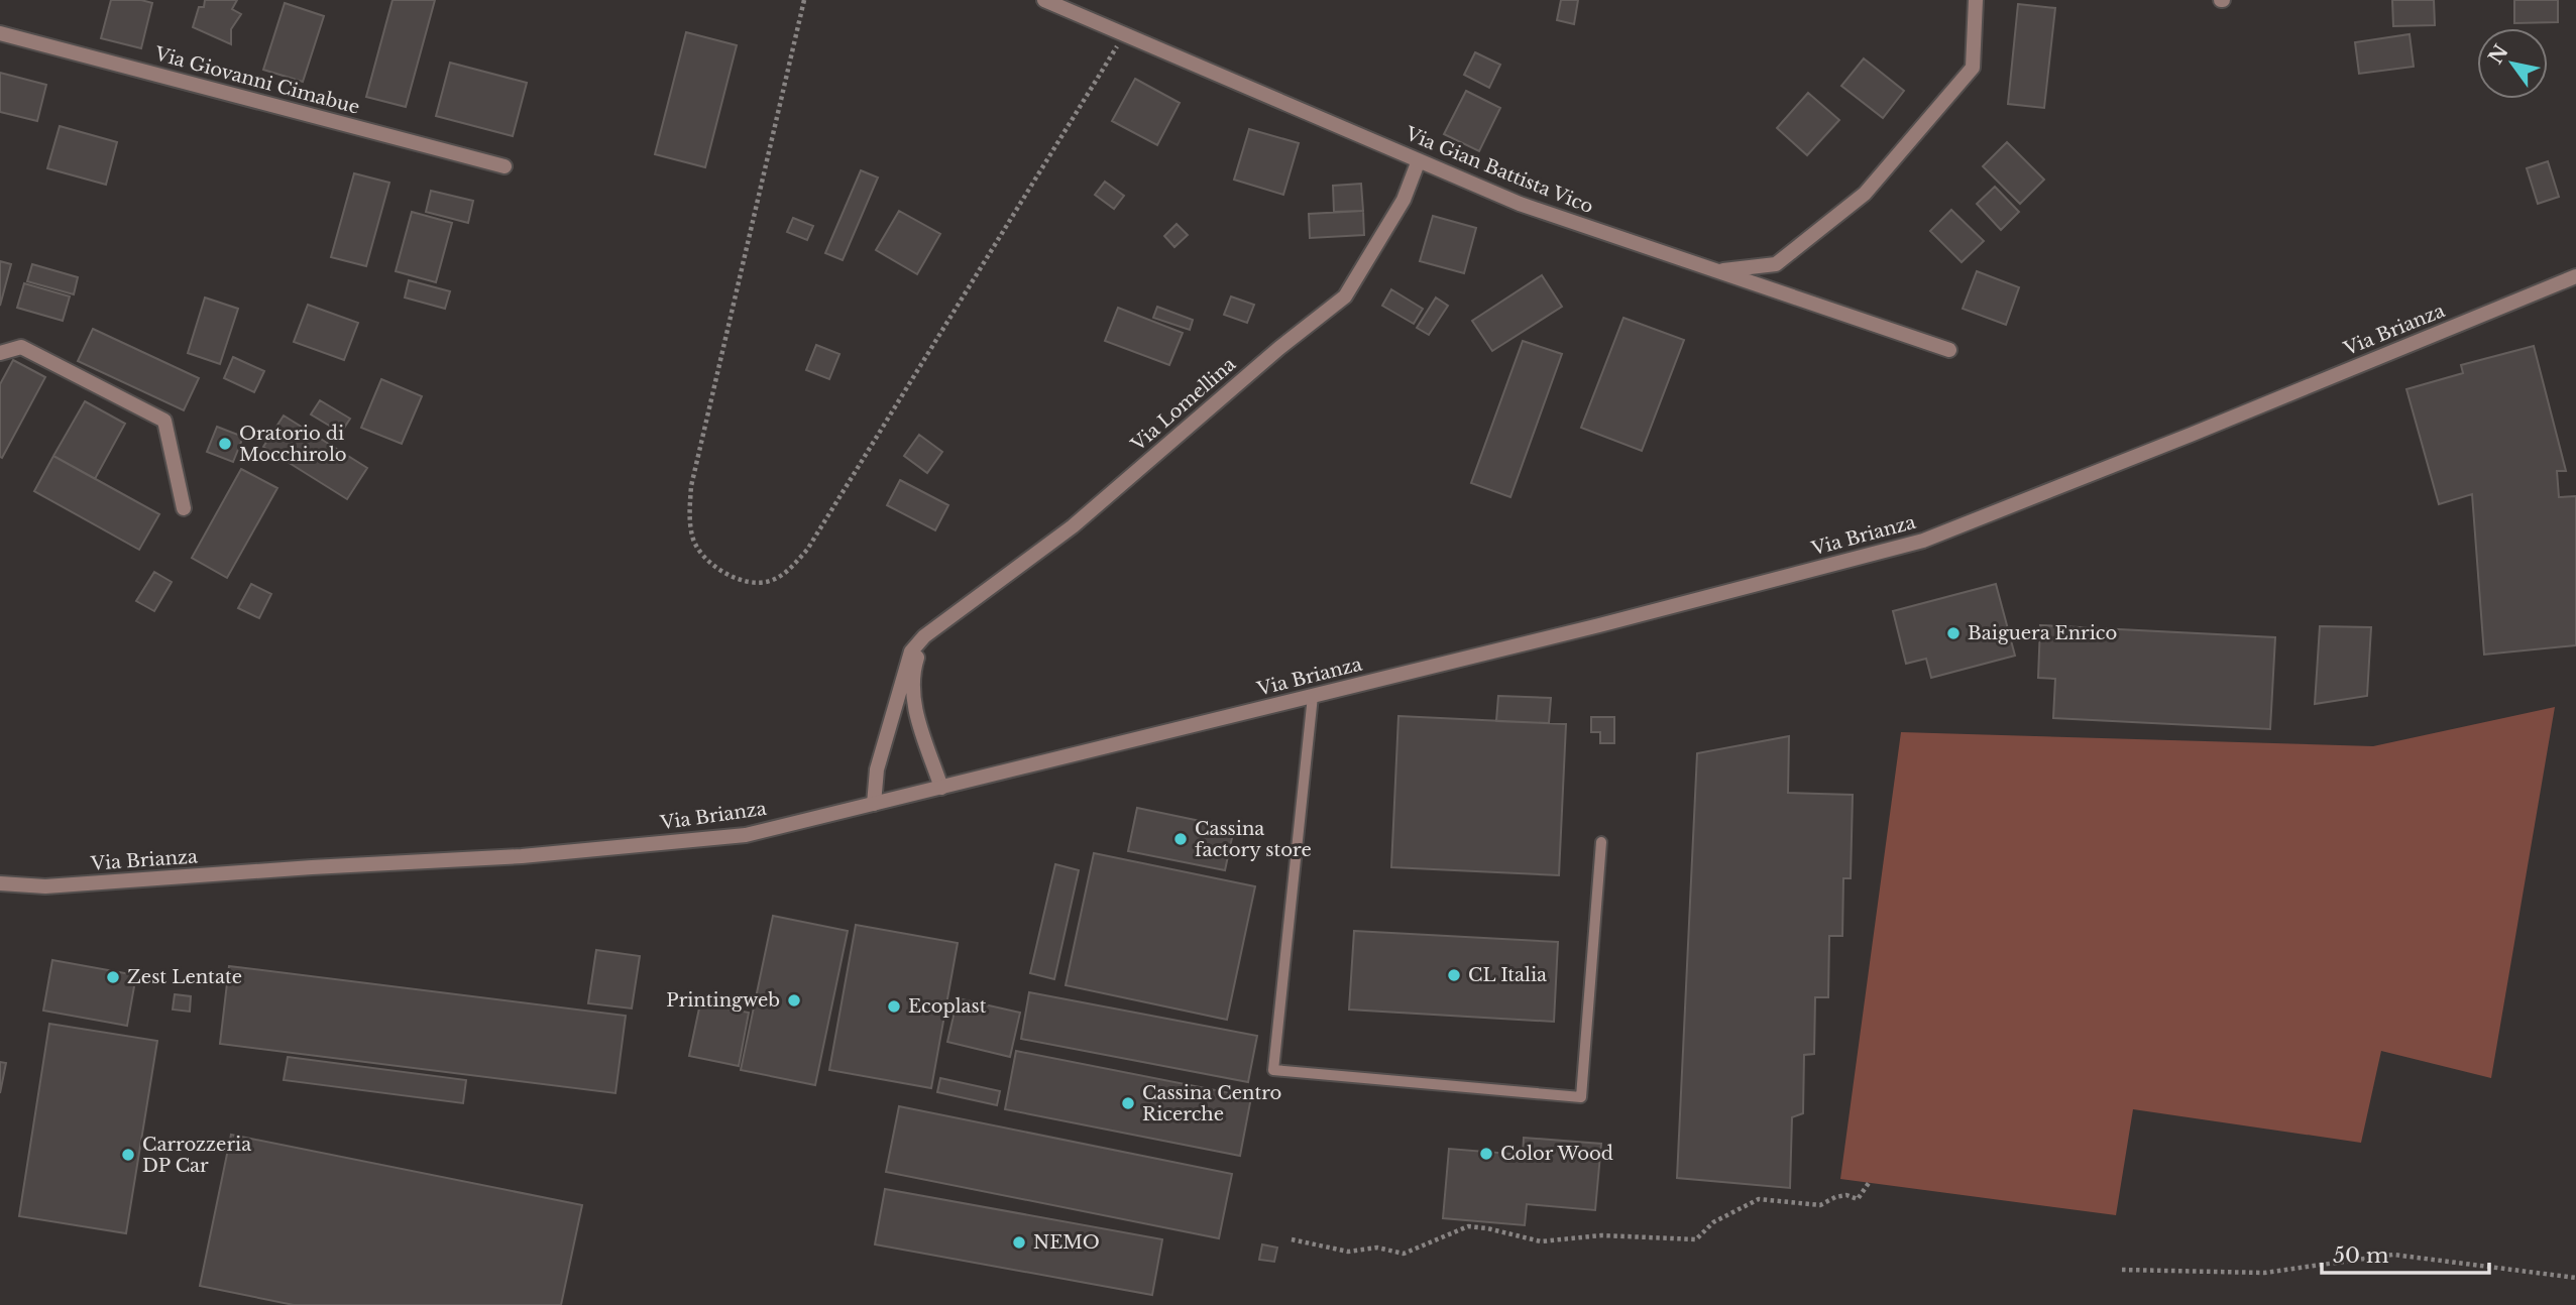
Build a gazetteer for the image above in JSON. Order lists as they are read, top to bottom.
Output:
{
  "streets": {
    "street": [
      "Via Giovanni Cimabue",
      "Via Gian Battista Vico",
      "Via Brianza",
      "Via Lomellina"
    ]
  },
  "crossings": [
    ["Via Gian Battista Vico", "Via Lomellina"],
    ["Via Brianza", "Via Lomellina"]
  ],
  "places": [
    "Oratorio di Mocchirolo",
    "Baiguera Enrico",
    "Cassina factory store",
    "CL Italia",
    "Zest Lentate",
    "Printingweb",
    "Ecoplast",
    "Cassina Centro Ricerche",
    "Color Wood",
    "Carrozzeria DP Car",
    "NEMO"
  ],
  "scale_bar": "50 m",
  "north": "top left"
}
